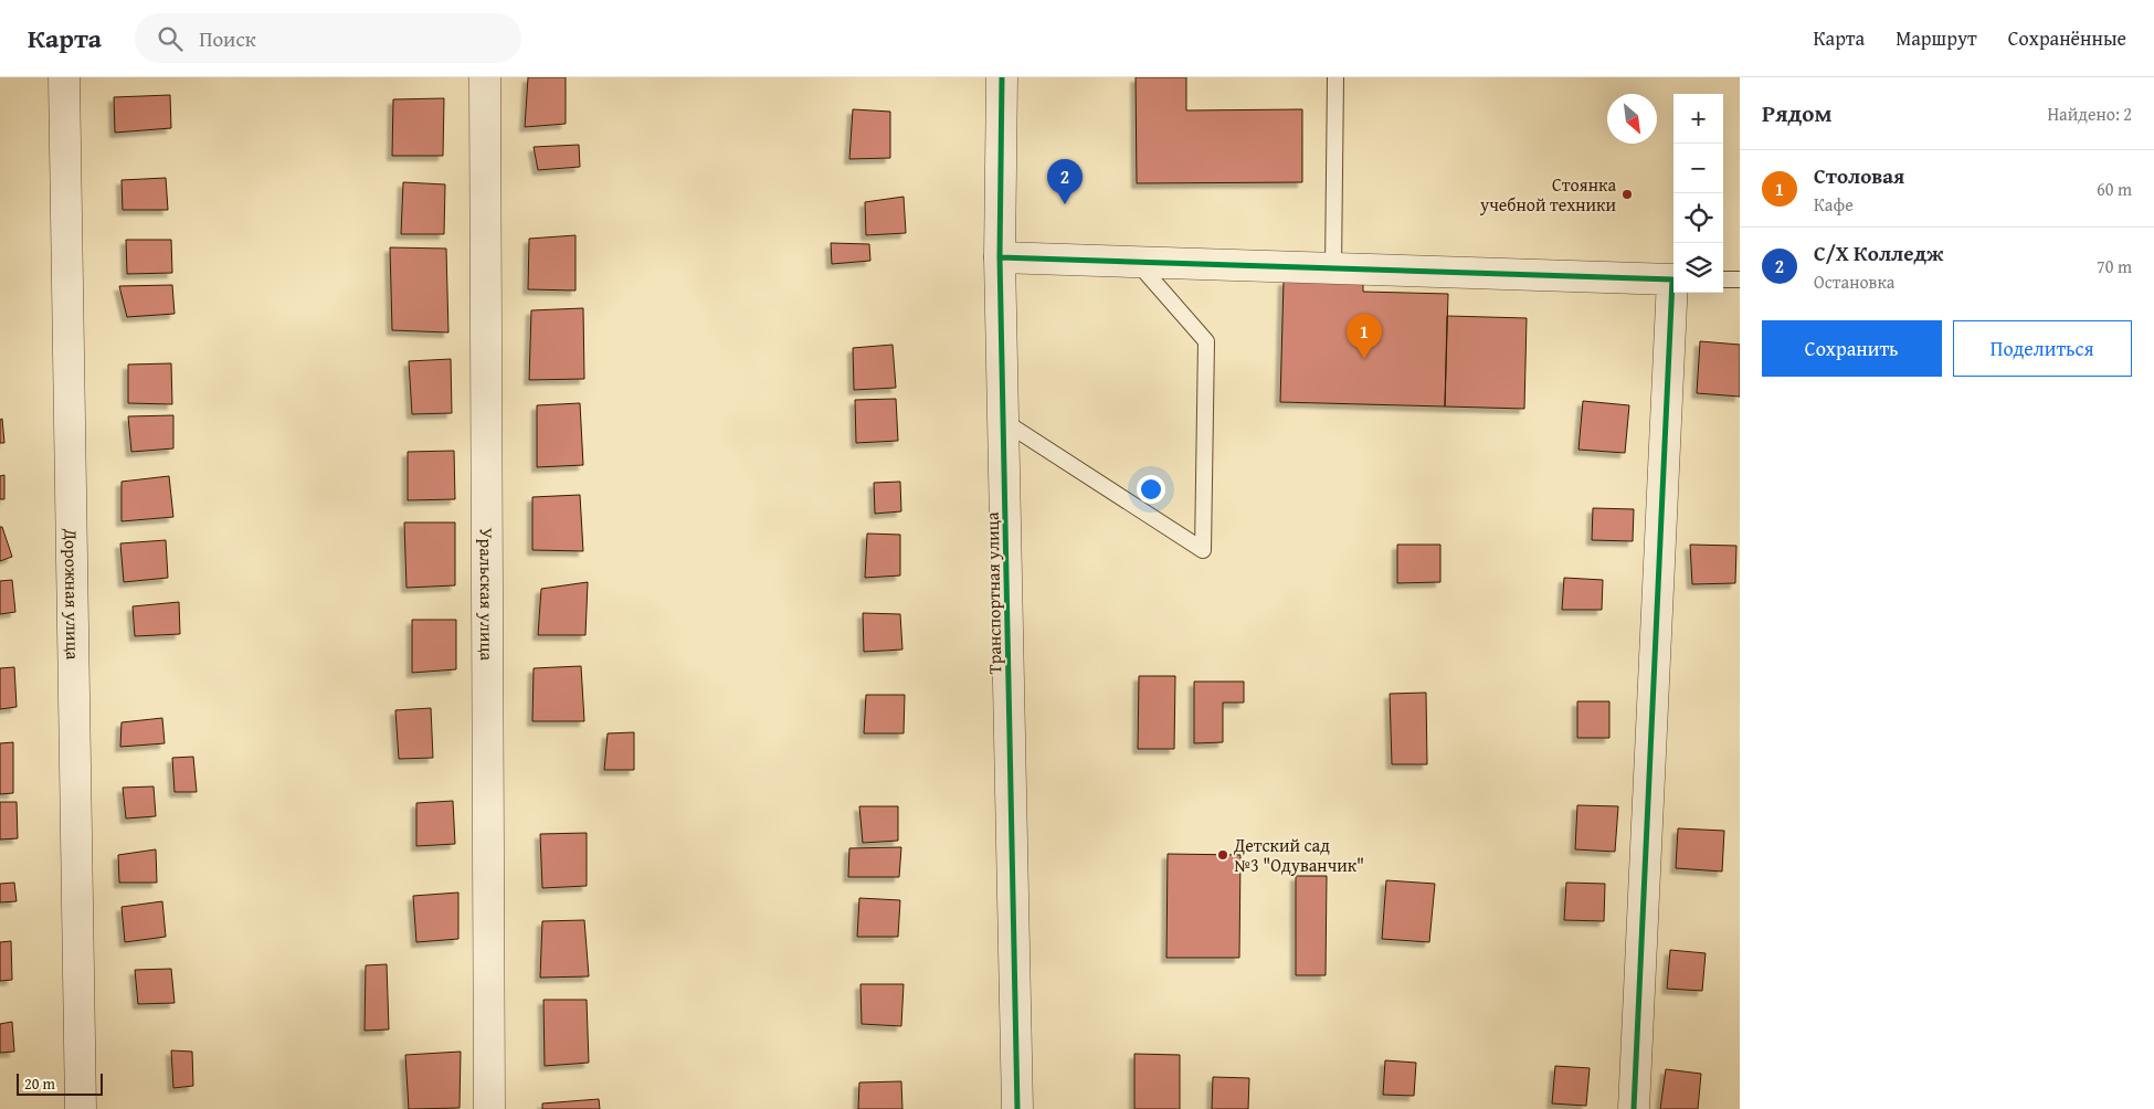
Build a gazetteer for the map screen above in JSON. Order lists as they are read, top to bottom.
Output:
{
  "streets": {
    "street": ["Дорожная улица", "Уральская улица", "Транспортная улица"]
  },
  "places": ["Стоянка учебной техники", "Детский сад №3 \"Одуванчик\""],
  "scale_bar": "20 m",
  "north": "bottom right",
  "page": {
    "header": "Карта",
    "search": "Поиск",
    "nav": ["Карта", "Маршрут", "Сохранённые"],
    "heading": ["Рядом", "Найдено: 2"],
    "map_buttons": ["+", "−"],
    "list": [
      {
        "mark": "1",
        "name": "Столовая",
        "note": "Кафе",
        "value": "60 m"
      },
      {
        "mark": "2",
        "name": "С/Х Колледж",
        "note": "Остановка",
        "value": "70 m"
      }
    ],
    "pins": ["2", "1"],
    "buttons": ["Сохранить", "Поделиться"],
    "scale": "20 m"
  }
}
